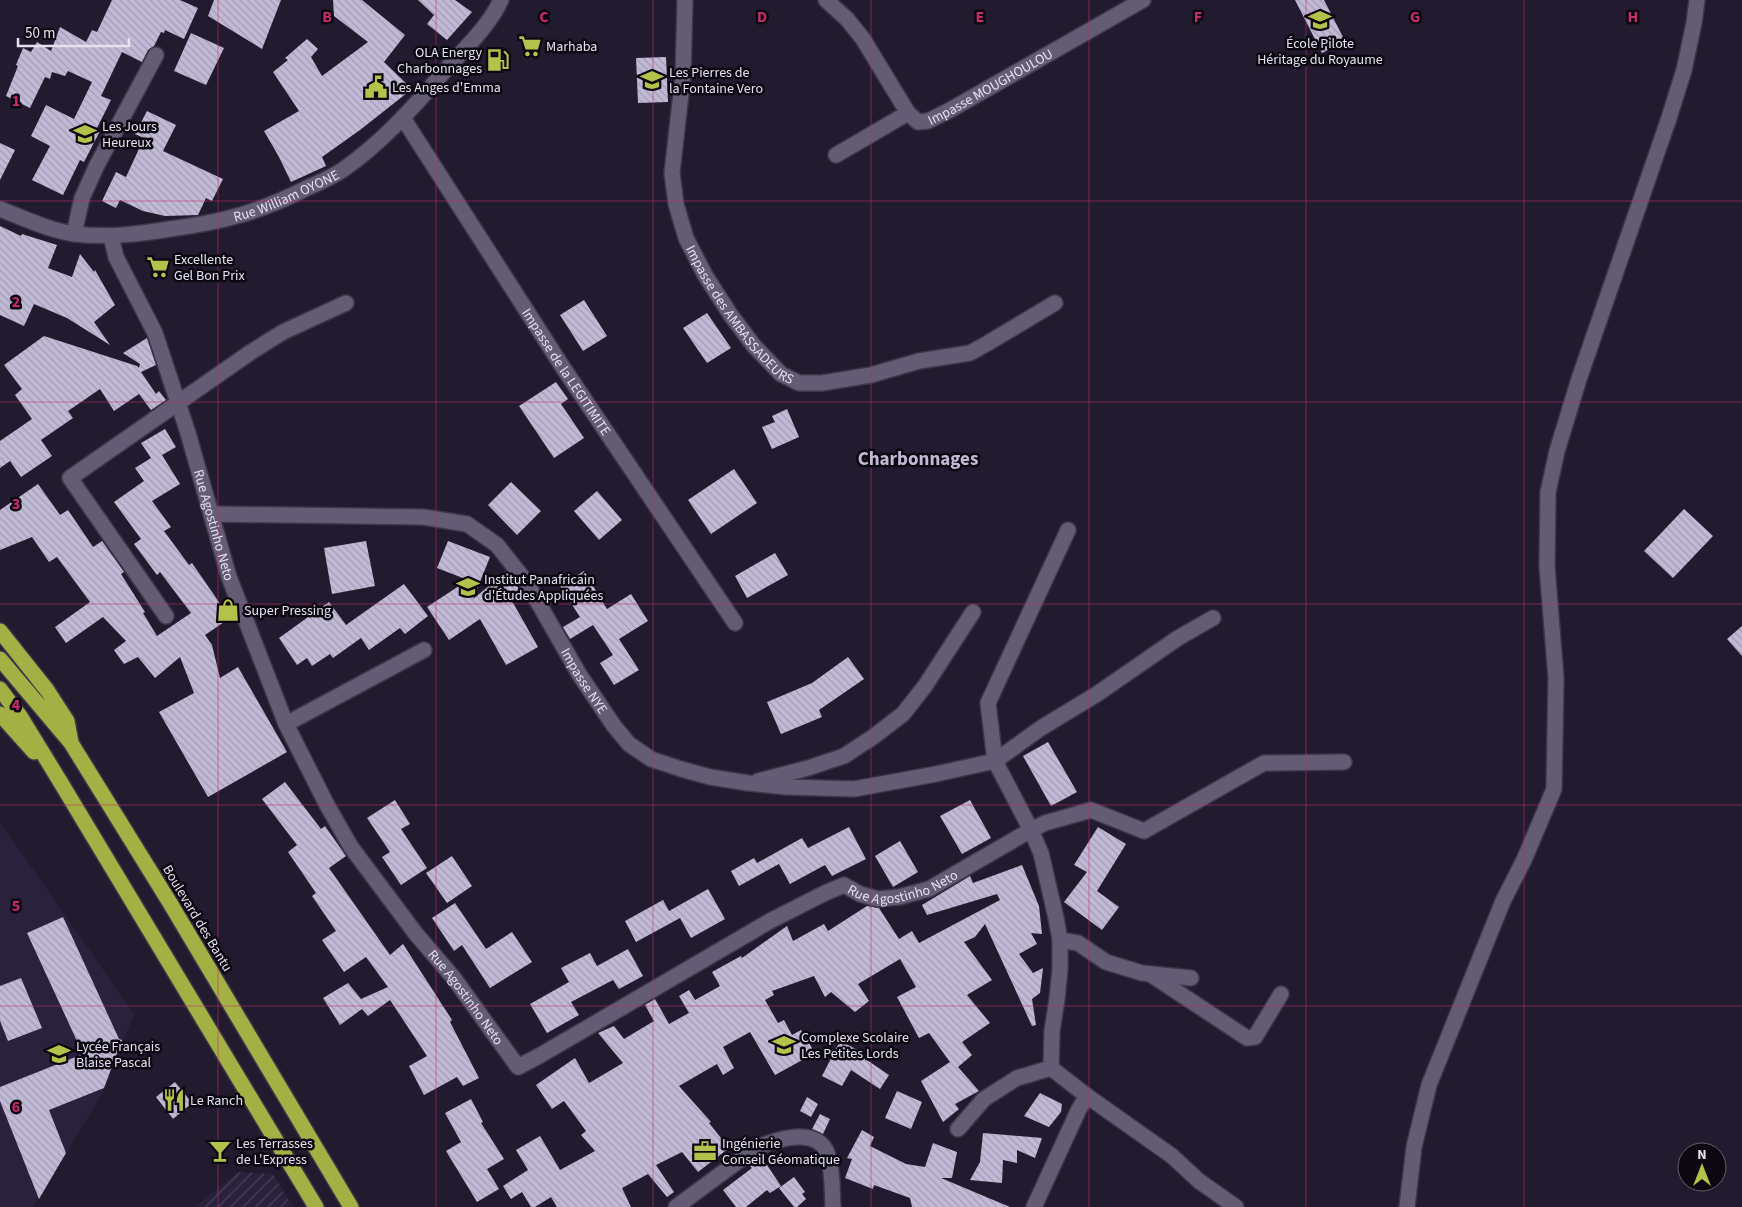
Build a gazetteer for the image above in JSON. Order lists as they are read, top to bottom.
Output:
{
  "streets": {
    "highway": ["Boulevard des Bantu"],
    "street": [
      "Impasse MOUGHOULOU",
      "Rue William OYONE",
      "Impasse des AMBASSADEURS",
      "Impasse de la LEGITIMITE",
      "Rue Agostinho Neto",
      "Impasse NYE"
    ]
  },
  "crossings": [
    ["Rue William OYONE", "Impasse de la LEGITIMITE"],
    ["Rue William OYONE", "Rue Agostinho Neto"],
    ["Rue Agostinho Neto", "Impasse NYE"]
  ],
  "districts": ["Charbonnages"],
  "places": {
    "school or university": [
      "École Pilote Héritage du Royaume",
      "Les Pierres de la Fontaine Vero",
      "Les Jours Heureux",
      "Institut Panafricain d'Études Appliquées",
      "Complexe Scolaire Les Petites Lords",
      "Lycée Français Blaise Pascal"
    ],
    "supermarket": ["Marhaba", "Excellente Gel Bon Prix"],
    "fuel station": ["OLA Energy Charbonnages"],
    "public building": ["Les Anges d'Emma"],
    "shop": ["Super Pressing"],
    "restaurant": ["Le Ranch"],
    "bar": ["Les Terrasses de L'Express"],
    "office": ["Ingénierie Conseil Géomatique"]
  },
  "scale_bar": "50 m",
  "north": "top",
  "grid": {
    "columns": [
      "B",
      "C",
      "D",
      "E",
      "F",
      "G",
      "H"
    ],
    "rows": [
      "1",
      "2",
      "3",
      "4",
      "5",
      "6"
    ]
  }
}
